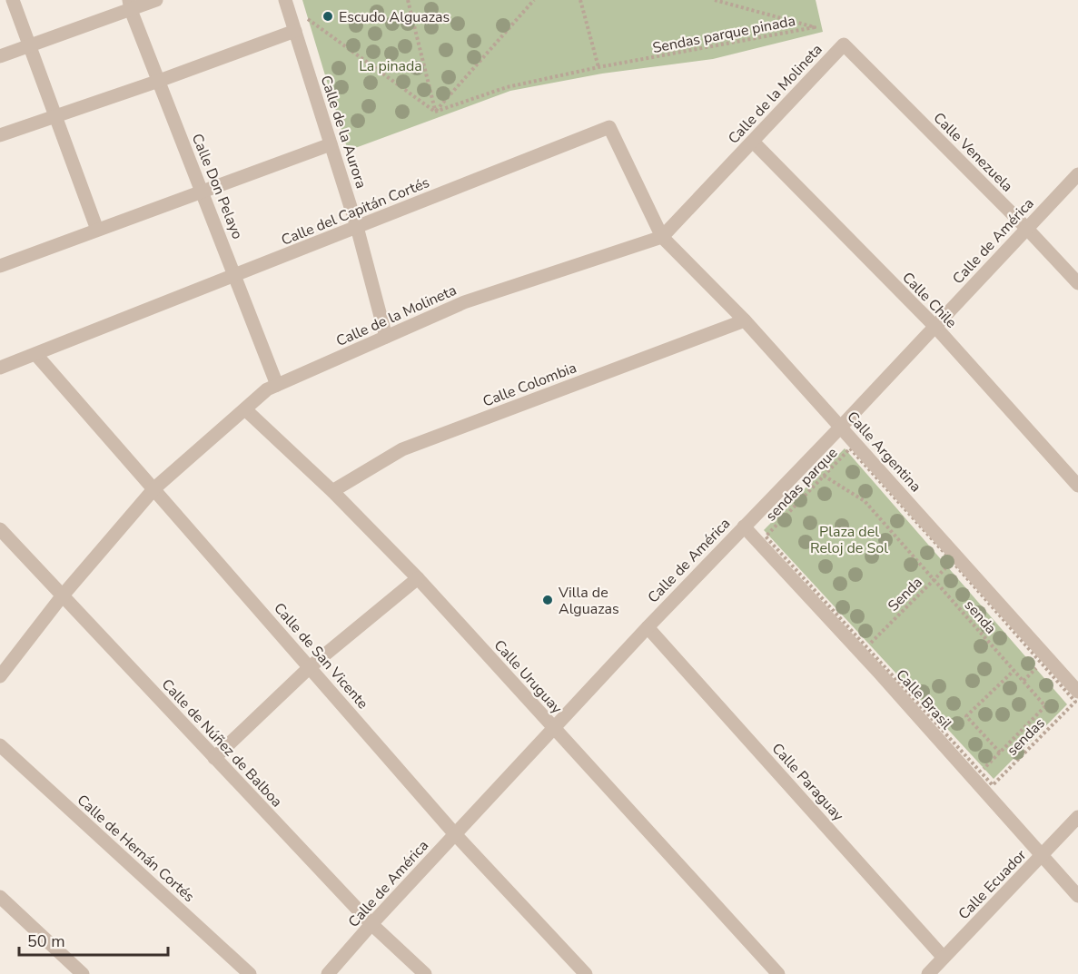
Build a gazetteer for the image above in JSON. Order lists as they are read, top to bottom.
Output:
{
  "streets": {
    "street": [
      "Calle de la Molineta",
      "Calle de la Aurora",
      "Calle Venezuela",
      "Calle Don Pelayo",
      "Calle del Capitán Cortés",
      "Calle de América",
      "Calle Chile",
      "Calle Colombia",
      "Calle Argentina",
      "Calle de San Vicente",
      "Calle Uruguay",
      "Calle Brasil",
      "Calle de Núñez de Balboa",
      "Calle Paraguay",
      "Calle de Hernán Cortés",
      "Calle Ecuador"
    ],
    "path": [
      "Sendas parque pinada",
      "sendas parque",
      "Senda",
      "senda",
      "sendas"
    ]
  },
  "crossings": [
    ["Calle de la Molineta", "Calle de la Aurora"],
    ["Calle de la Molineta", "Calle Venezuela"],
    ["Calle de la Molineta", "Calle Don Pelayo"],
    ["Calle de la Molineta", "Calle del Capitán Cortés"],
    ["Calle de la Molineta", "Calle Chile"],
    ["Calle de la Molineta", "Calle Argentina"],
    ["Calle de la Molineta", "Calle de San Vicente"],
    ["Calle de la Molineta", "Calle Uruguay"],
    ["Calle de la Molineta", "Calle de Núñez de Balboa"],
    ["Calle de la Aurora", "Calle del Capitán Cortés"],
    ["Calle Venezuela", "Calle de América"],
    ["Calle Don Pelayo", "Calle del Capitán Cortés"],
    ["Calle del Capitán Cortés", "Calle Argentina"],
    ["Calle del Capitán Cortés", "Calle de San Vicente"],
    ["Calle de América", "Calle Chile"],
    ["Calle de América", "Calle Argentina"],
    ["Calle de América", "Calle de San Vicente"],
    ["Calle de América", "Calle Uruguay"],
    ["Calle de América", "Calle Brasil"],
    ["Calle de América", "Calle de Núñez de Balboa"],
    ["Calle de América", "Calle Paraguay"],
    ["Calle Colombia", "Calle Argentina"],
    ["Calle Colombia", "Calle Uruguay"],
    ["Calle Argentina", "sendas parque"],
    ["Calle Argentina", "Senda"],
    ["Calle Argentina", "sendas"],
    ["sendas parque", "Senda"],
    ["sendas parque", "senda"],
    ["sendas parque", "sendas"],
    ["Senda", "senda"],
    ["Senda", "sendas"],
    ["senda", "Calle Brasil"],
    ["senda", "sendas"],
    ["Calle Brasil", "sendas"],
    ["Calle Brasil", "Calle Ecuador"],
    ["Calle Paraguay", "Calle Ecuador"]
  ],
  "parks": ["La pinada", "Plaza del Reloj de Sol"],
  "places": ["Escudo Alguazas", "Villa de Alguazas"],
  "scale_bar": "50 m"
}
